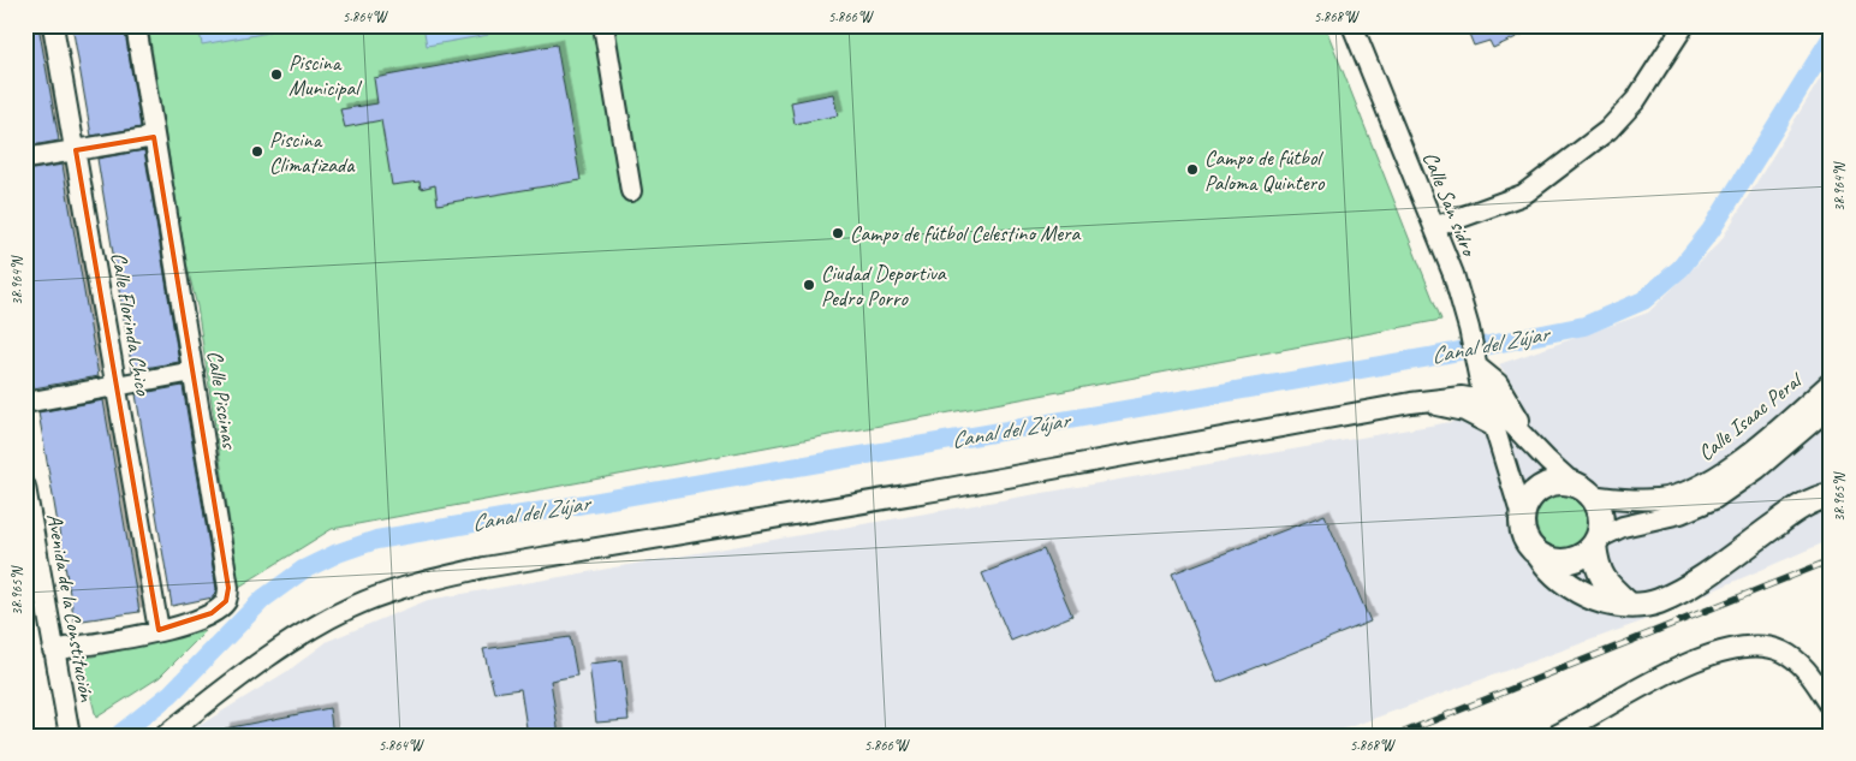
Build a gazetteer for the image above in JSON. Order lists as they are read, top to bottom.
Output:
{
  "streets": {
    "street": [
      "Calle San sidro",
      "Calle Florinda Chico",
      "Calle Piscinas",
      "Calle Isaac Peral",
      "Avenida de la Constitución"
    ]
  },
  "crossings": [
    ["Calle Florinda Chico", "Calle Piscinas"],
    ["Calle Piscinas", "Avenida de la Constitución"]
  ],
  "water": ["Canal del Zújar"],
  "places": [
    "Piscina Municipal",
    "Piscina Climatizada",
    "Campo de fútbol Paloma Quintero",
    "Campo de fútbol Celestino Mera",
    "Ciudad Deportiva Pedro Porro"
  ],
  "coordinates": [
    "5.864°W",
    "5.866°W",
    "5.868°W",
    "38.964°N",
    "38.965°N"
  ]
}
